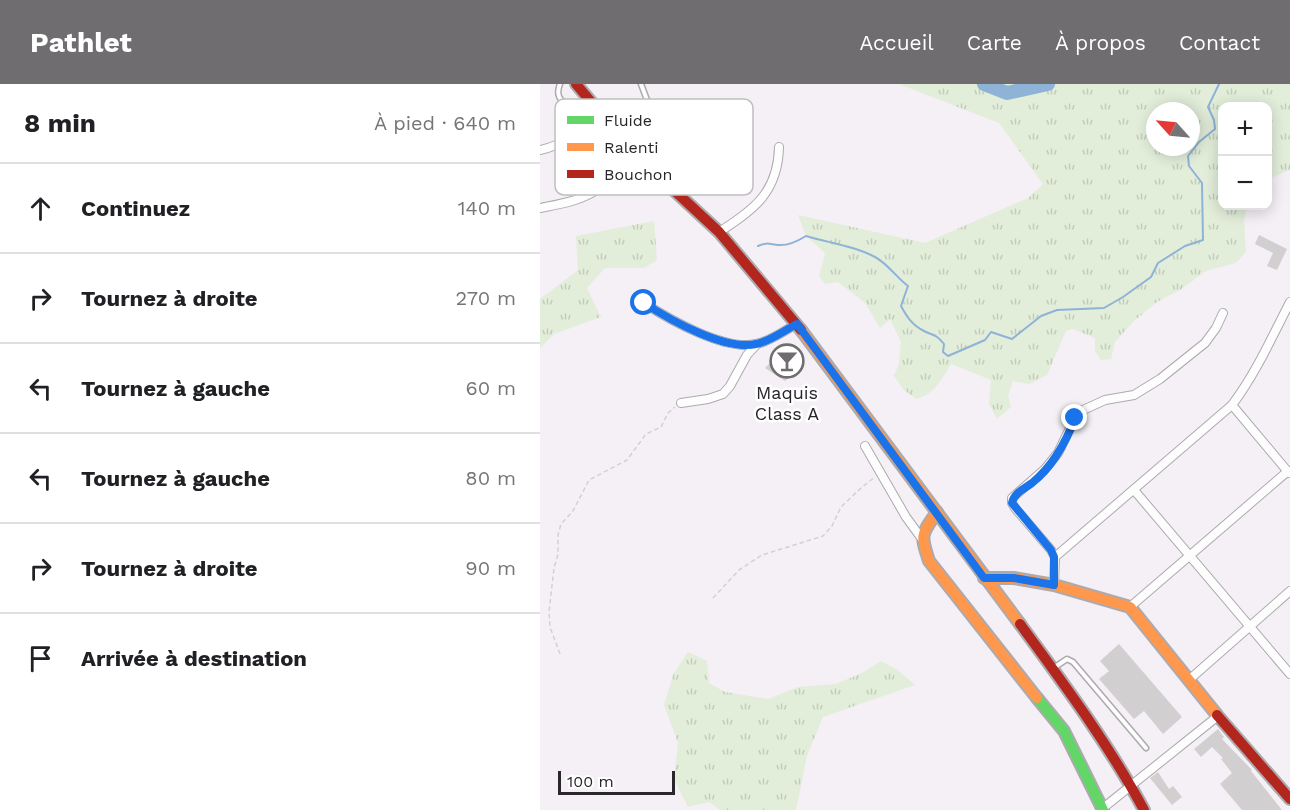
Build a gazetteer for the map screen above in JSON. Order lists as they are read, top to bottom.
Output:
{
  "places": {
    "bar": ["Maquis Class A"]
  },
  "legend": ["Fluide", "Ralenti", "Bouchon"],
  "scale_bar": "100 m",
  "north": "top left",
  "page": {
    "header": "Pathlet",
    "nav": [
      "Accueil",
      "Carte",
      "À propos",
      "Contact"
    ],
    "heading": ["8 min", "À pied · 640 m"],
    "map_buttons": ["+", "−"],
    "list": [
      ["Continuez", "140 m"],
      ["Tournez à droite", "270 m"],
      ["Tournez à gauche", "60 m"],
      ["Tournez à gauche", "80 m"],
      ["Tournez à droite", "90 m"],
      "Arrivée à destination"
    ],
    "scale": "100 m"
  }
}
